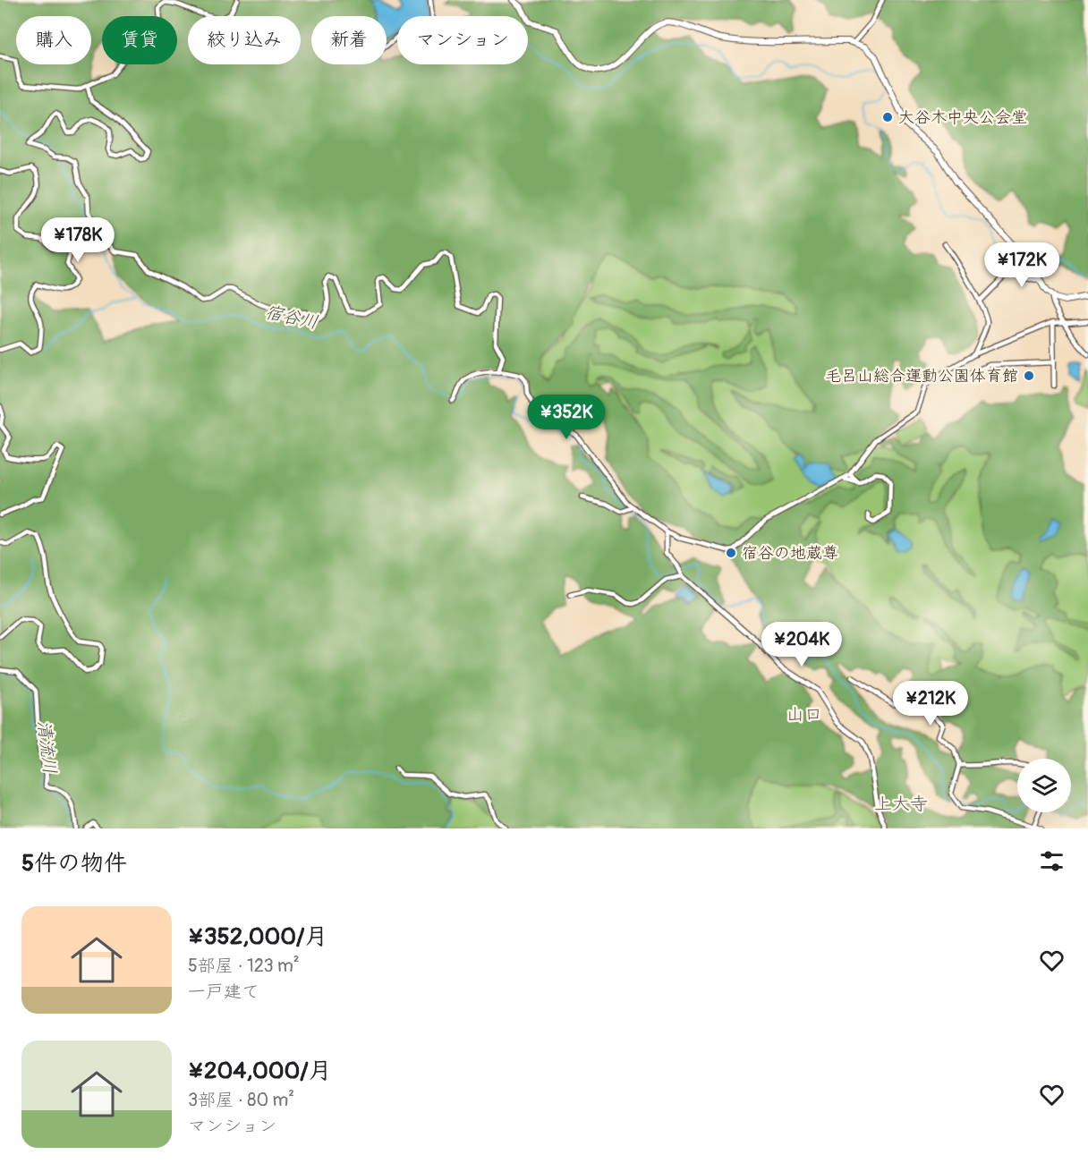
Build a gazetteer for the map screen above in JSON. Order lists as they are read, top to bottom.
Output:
{
  "districts": ["山口", "上大寺"],
  "water": ["宿谷川", "清流川"],
  "places": ["大谷木中央公会堂", "毛呂山総合運動公園体育館", "宿谷の地蔵尊"],
  "page": {
    "chip": [
      "購入",
      "賃貸",
      "絞り込み",
      "新着",
      "マンション"
    ],
    "price": [
      "¥178K",
      "¥172K",
      "¥352K",
      "¥204K",
      "¥212K"
    ],
    "heading": "5件の物件",
    "list": [
      {
        "name": "¥352,000/月",
        "note": "5部屋 · 123 m² · 一戸建て"
      },
      {
        "name": "¥204,000/月",
        "note": "3部屋 · 80 m² · マンション"
      }
    ]
  }
}
